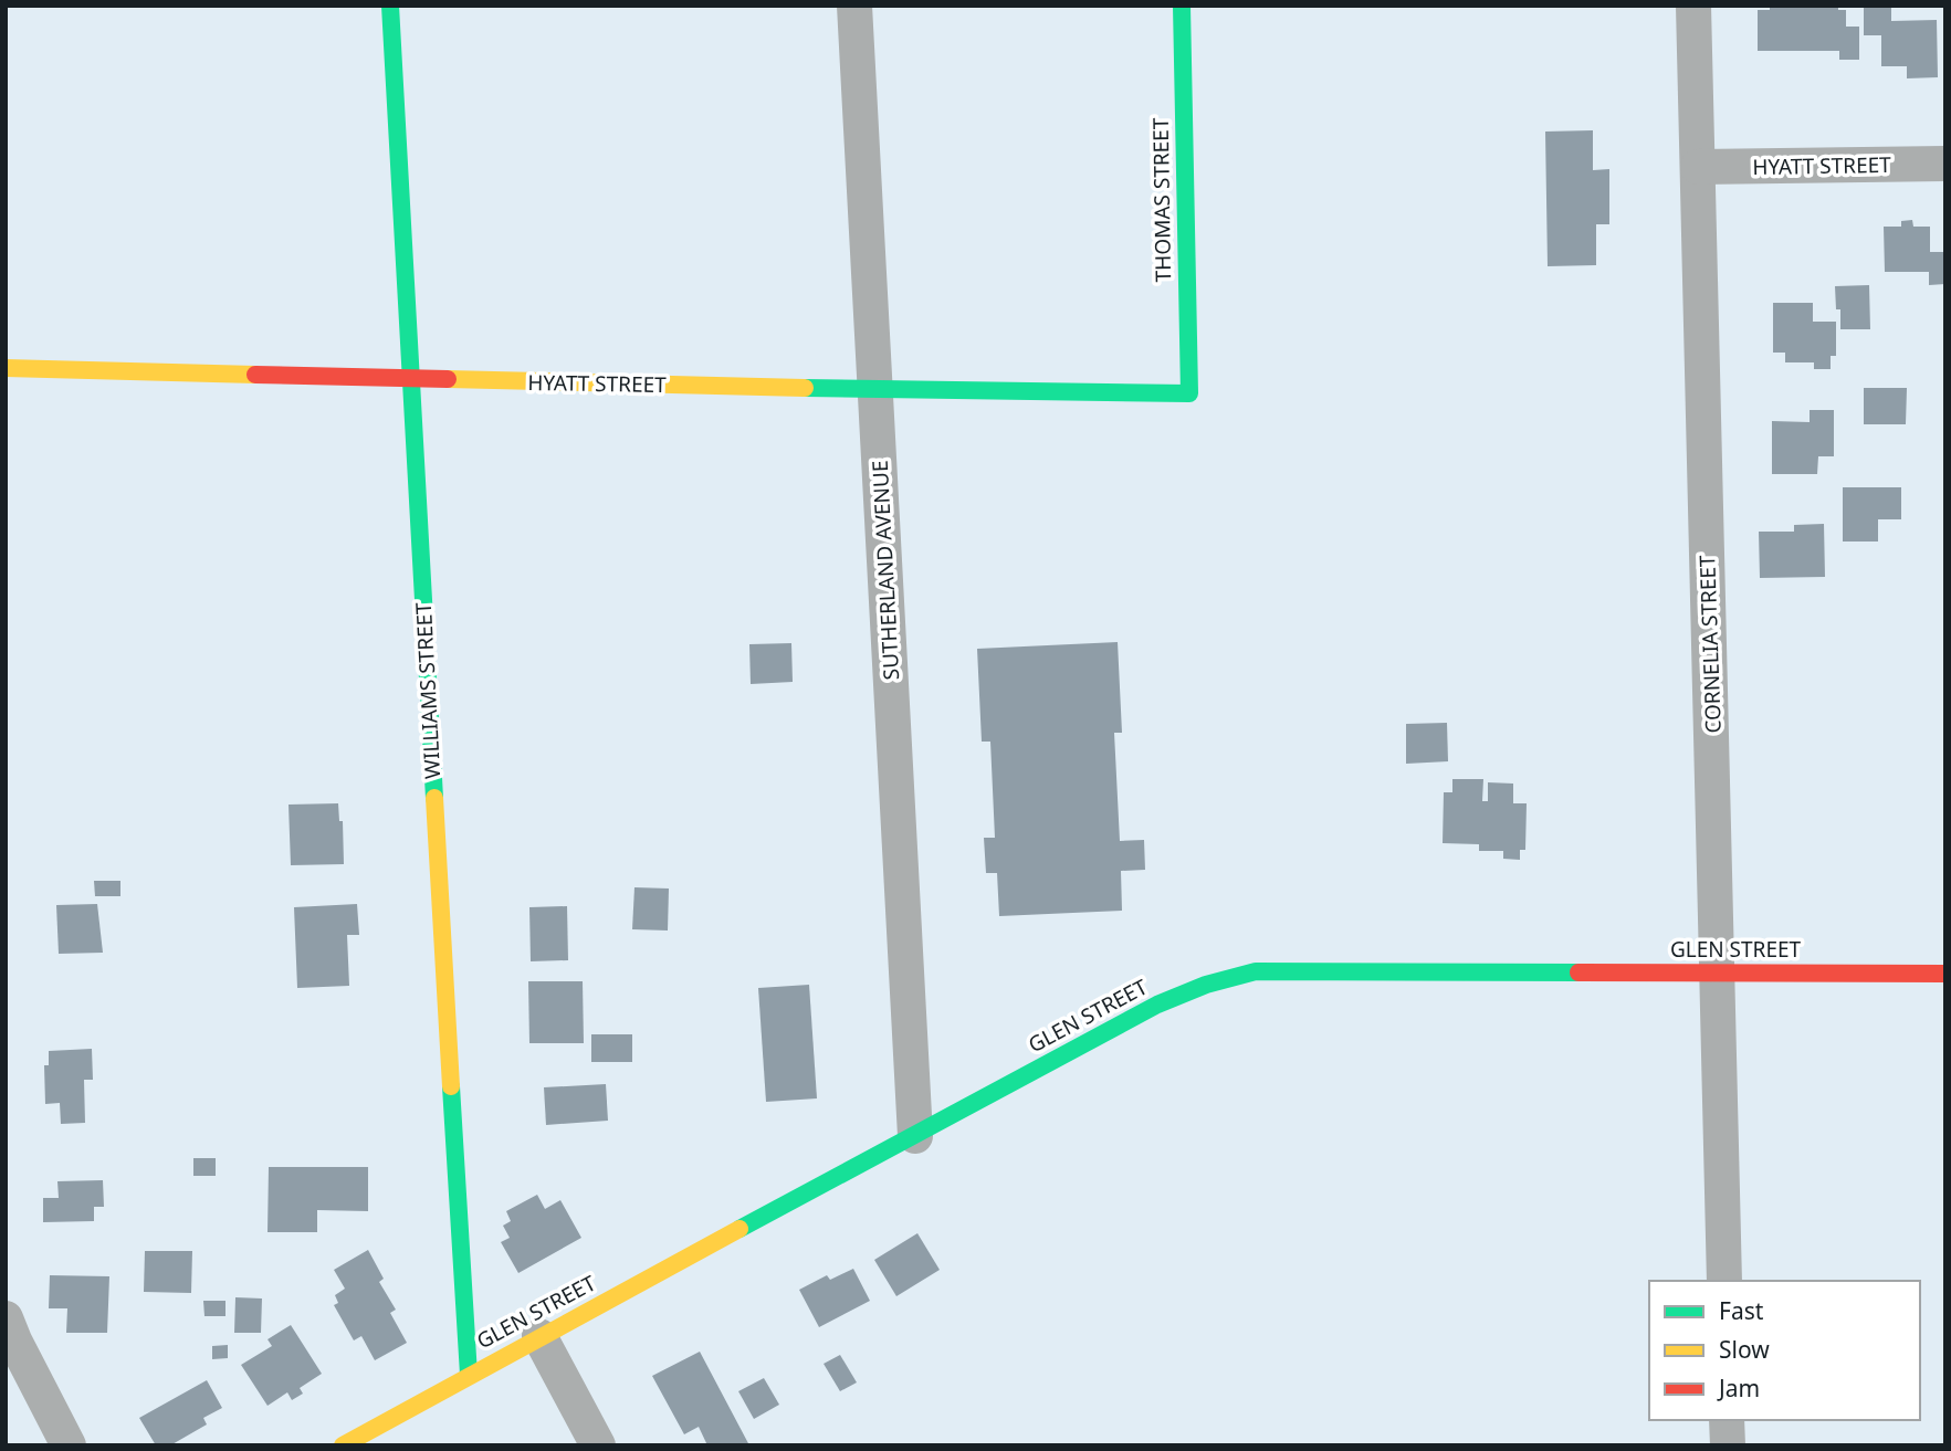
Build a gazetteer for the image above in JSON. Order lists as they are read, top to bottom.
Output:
{
  "streets": {
    "street": [
      "HYATT STREET",
      "THOMAS STREET",
      "SUTHERLAND AVENUE",
      "CORNELIA STREET",
      "WILLIAMS STREET",
      "GLEN STREET"
    ]
  },
  "crossings": [
    ["HYATT STREET", "THOMAS STREET"],
    ["HYATT STREET", "SUTHERLAND AVENUE"],
    ["HYATT STREET", "CORNELIA STREET"],
    ["HYATT STREET", "WILLIAMS STREET"],
    ["SUTHERLAND AVENUE", "GLEN STREET"],
    ["CORNELIA STREET", "GLEN STREET"],
    ["WILLIAMS STREET", "GLEN STREET"]
  ],
  "legend": ["Fast", "Slow", "Jam"]
}
